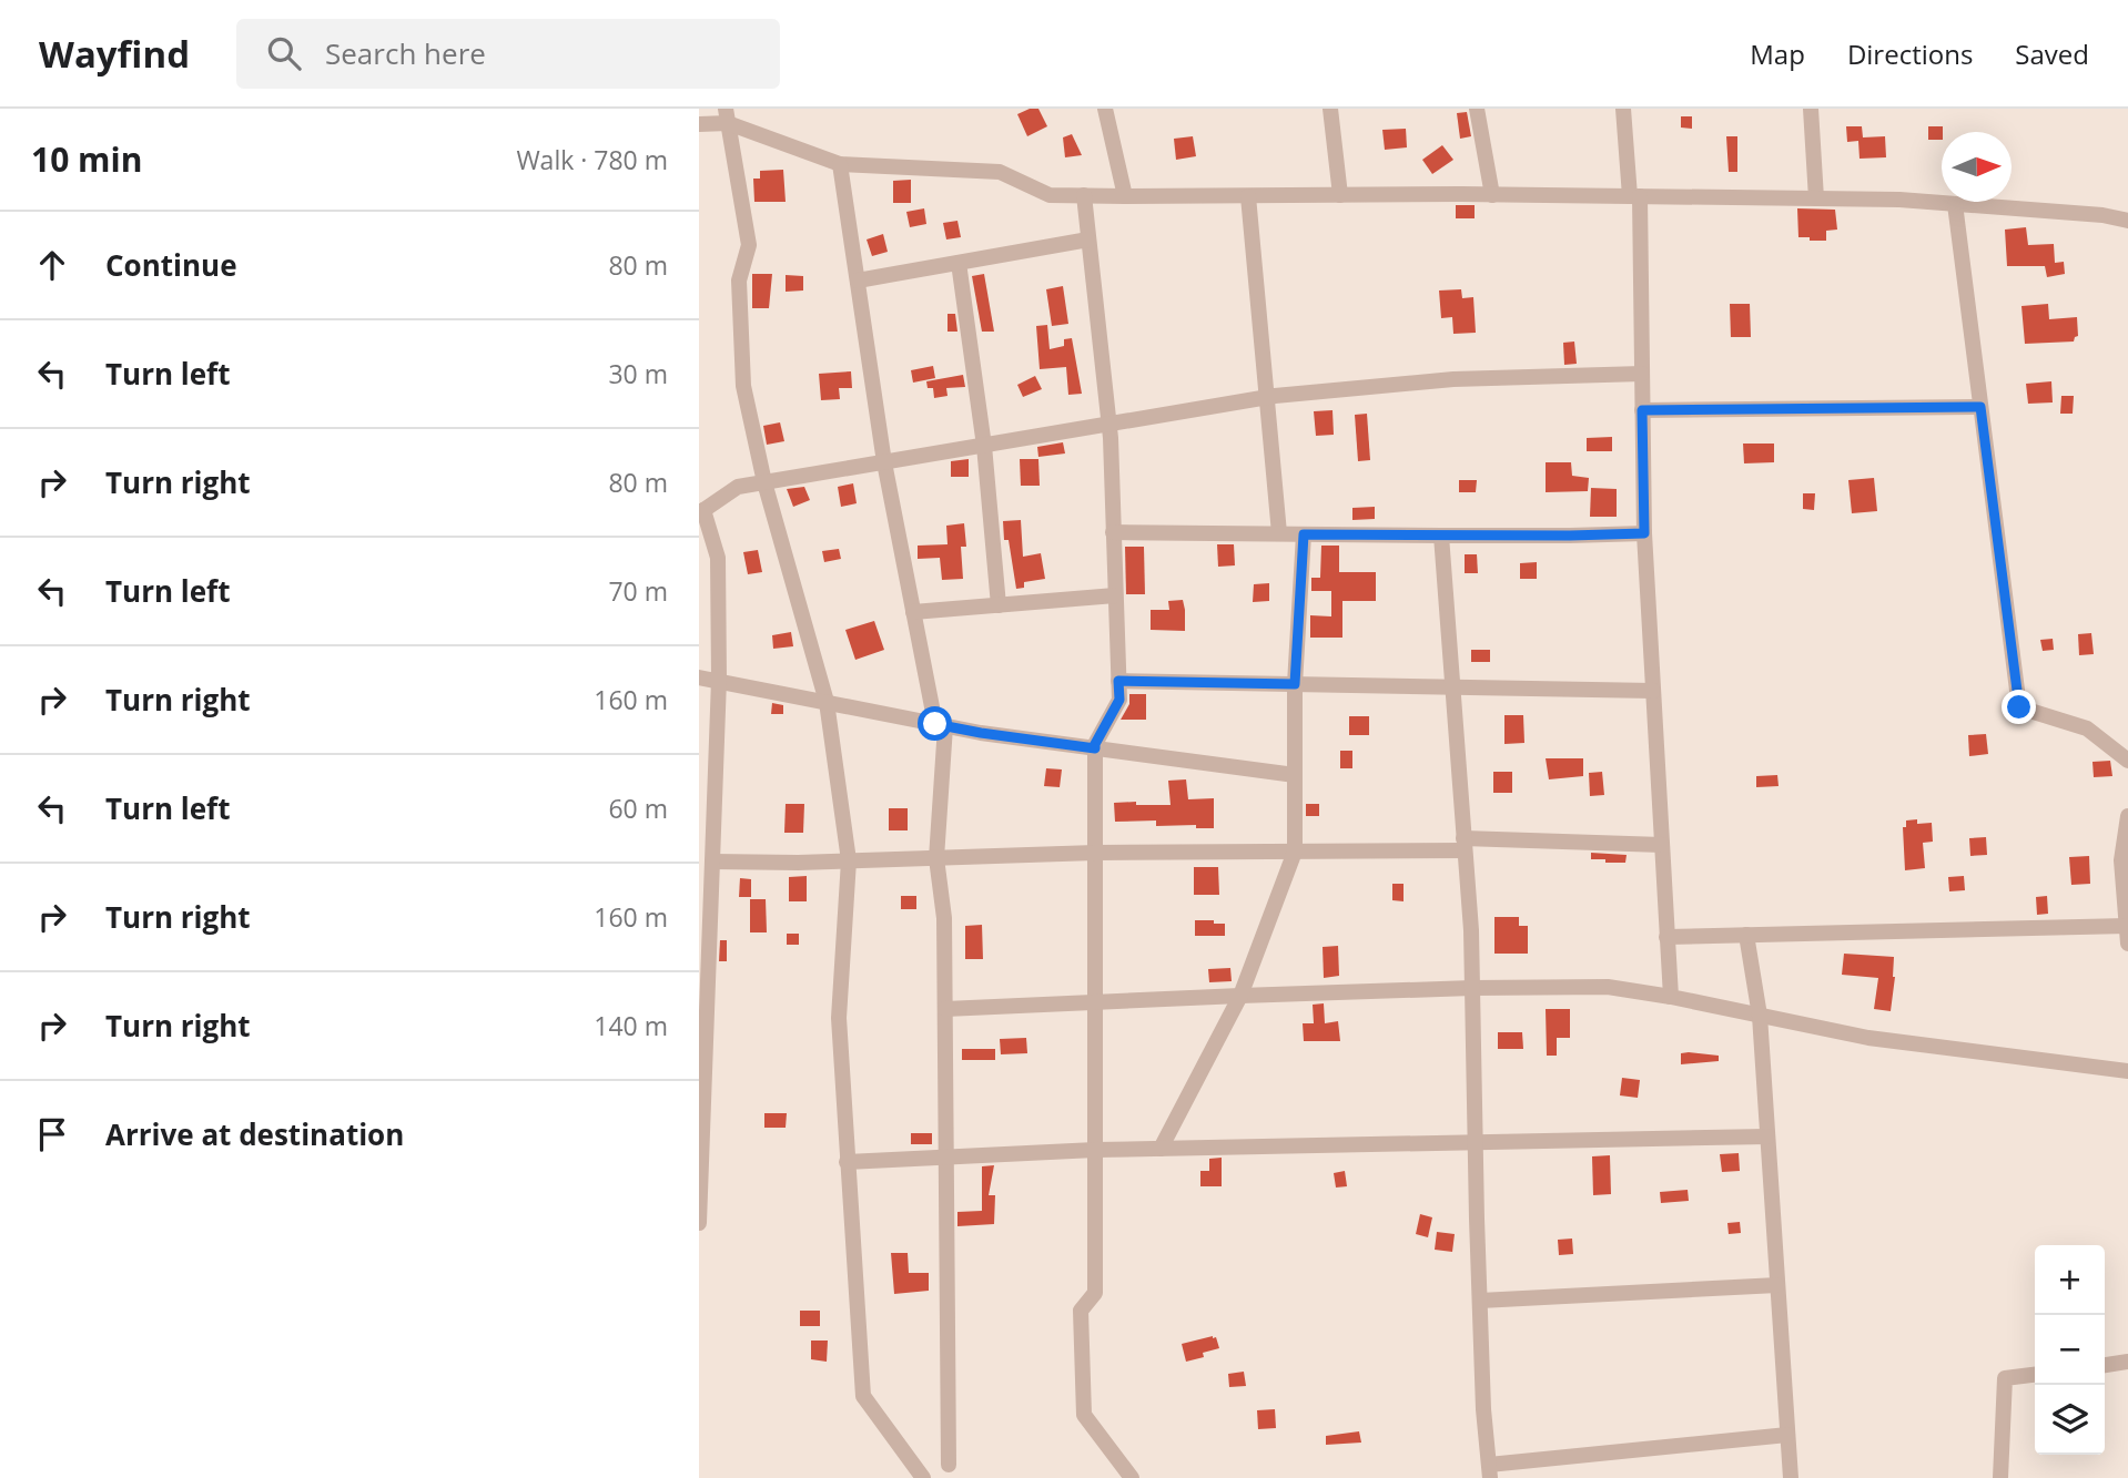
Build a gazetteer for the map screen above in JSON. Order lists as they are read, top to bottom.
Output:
{
  "north": "right",
  "page": {
    "header": "Wayfind",
    "search": "Search here",
    "nav": ["Map", "Directions", "Saved"],
    "heading": ["10 min", "Walk · 780 m"],
    "list": [
      ["Continue", "80 m"],
      ["Turn left", "30 m"],
      ["Turn right", "80 m"],
      ["Turn left", "70 m"],
      ["Turn right", "160 m"],
      ["Turn left", "60 m"],
      ["Turn right", "160 m"],
      ["Turn right", "140 m"],
      "Arrive at destination"
    ],
    "map_buttons": ["+", "−"]
  }
}
